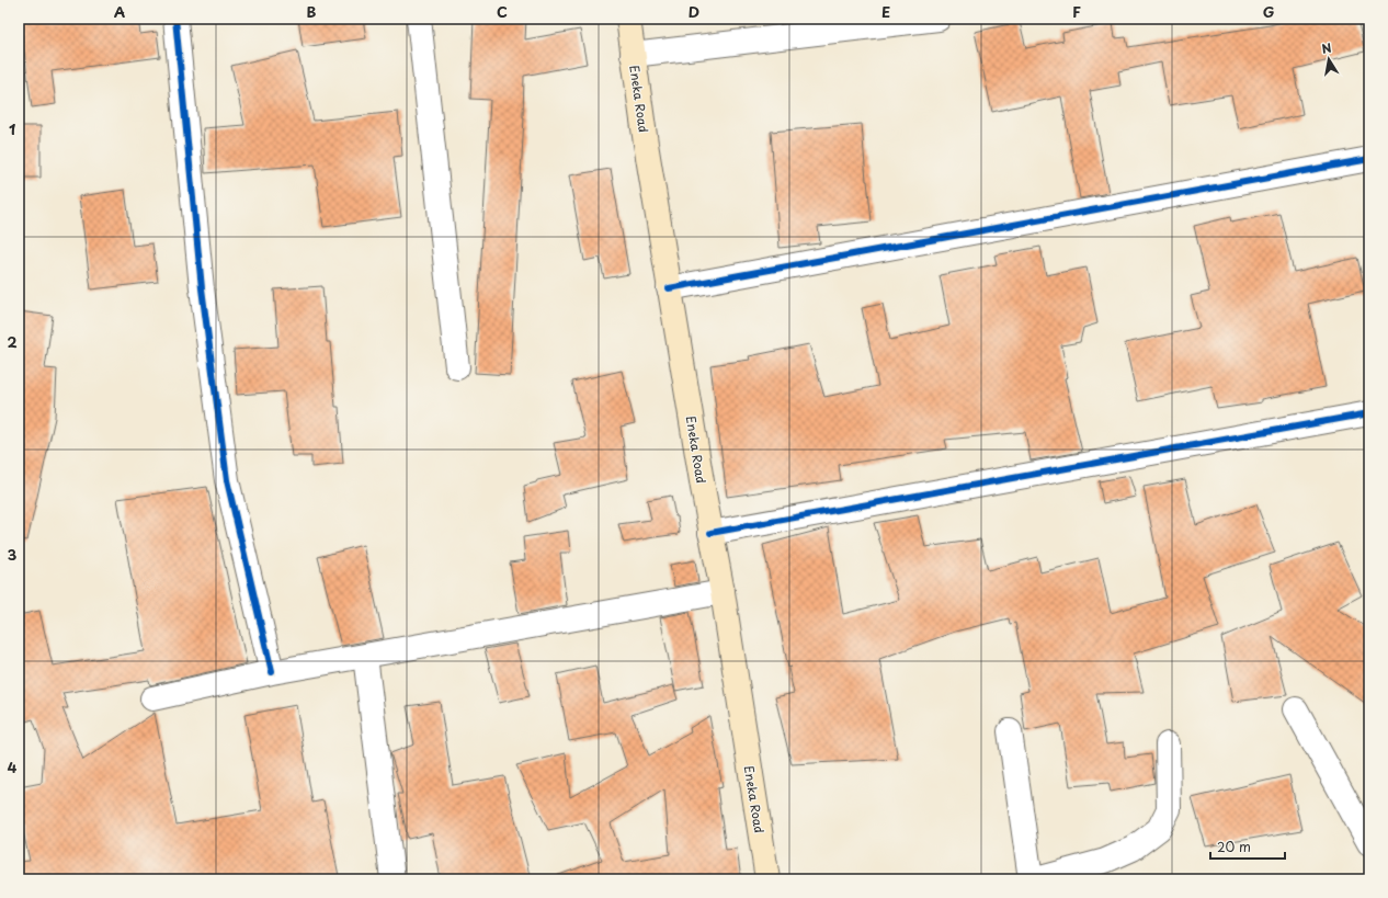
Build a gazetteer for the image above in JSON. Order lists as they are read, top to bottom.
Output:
{
  "streets": {
    "main road": ["Eneka Road"]
  },
  "scale_bar": "20 m",
  "north": "top",
  "grid": {
    "columns": [
      "A",
      "B",
      "C",
      "D",
      "E",
      "F",
      "G"
    ],
    "rows": [
      "1",
      "2",
      "3",
      "4"
    ]
  }
}
